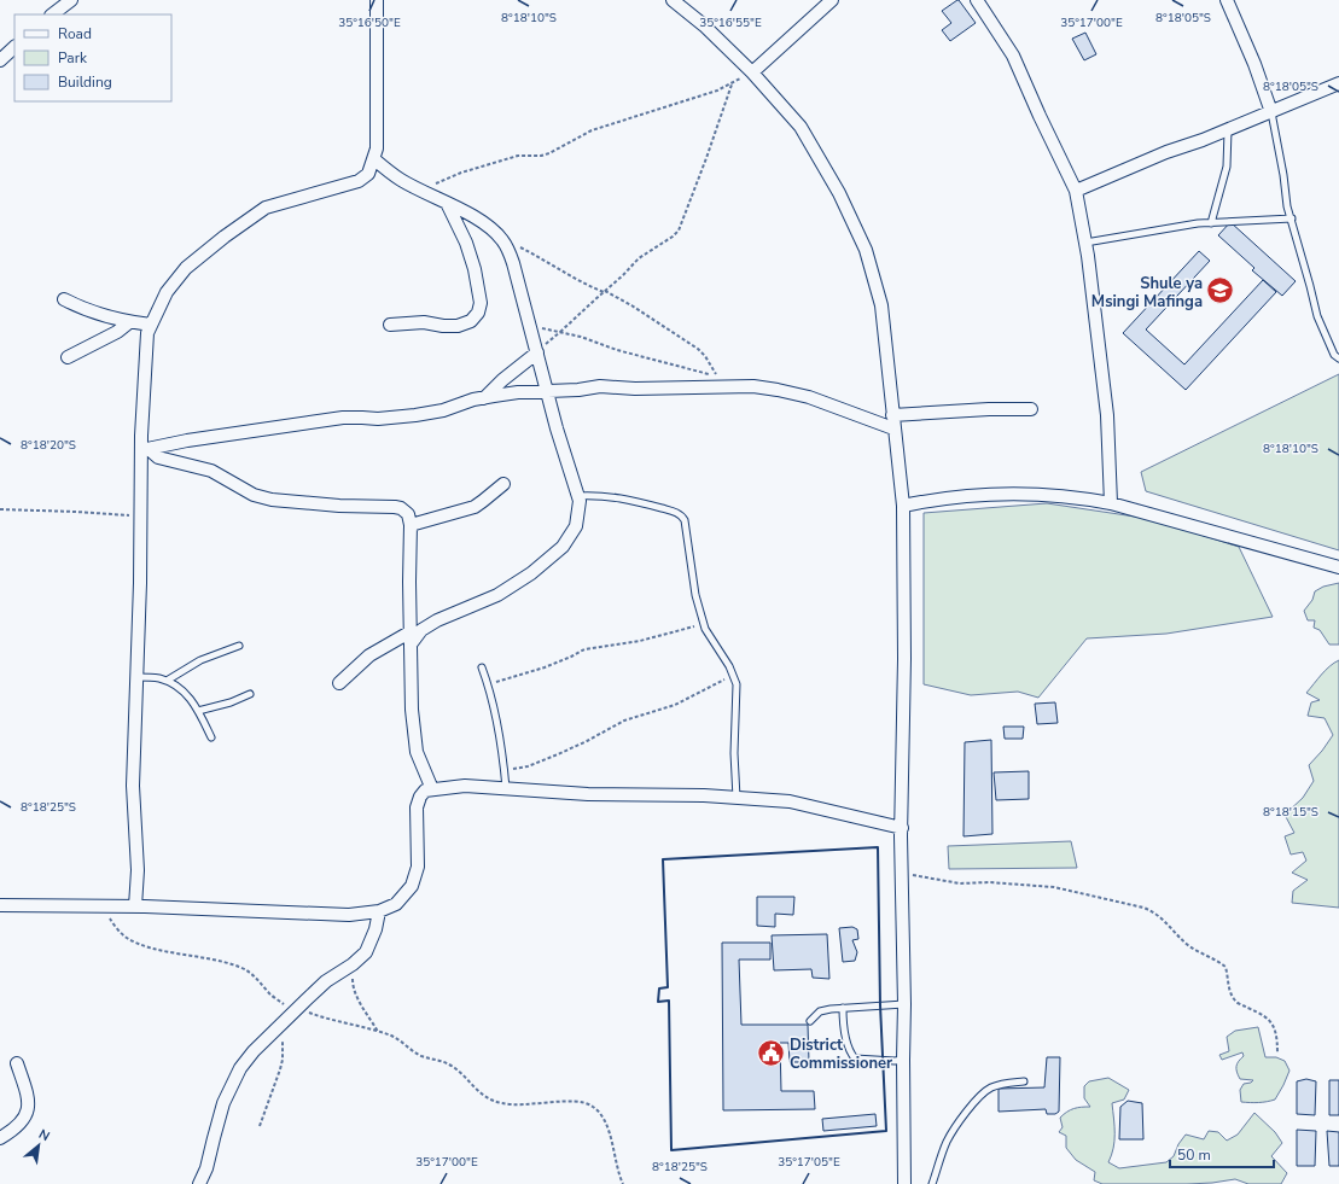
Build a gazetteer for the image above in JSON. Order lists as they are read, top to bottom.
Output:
{
  "places": {
    "school or university": ["Shule ya Msingi Mafinga"],
    "public building": ["District Commissioner"]
  },
  "legend": ["Road", "Park", "Building"],
  "scale_bar": "50 m",
  "north": "top right",
  "coordinates": [
    "8°18'10\"S",
    "8°18'05\"S",
    "35°16'50\"E",
    "35°16'55\"E",
    "35°17'00\"E",
    "8°18'20\"S",
    "8°18'25\"S",
    "8°18'15\"S",
    "35°17'05\"E"
  ]
}
